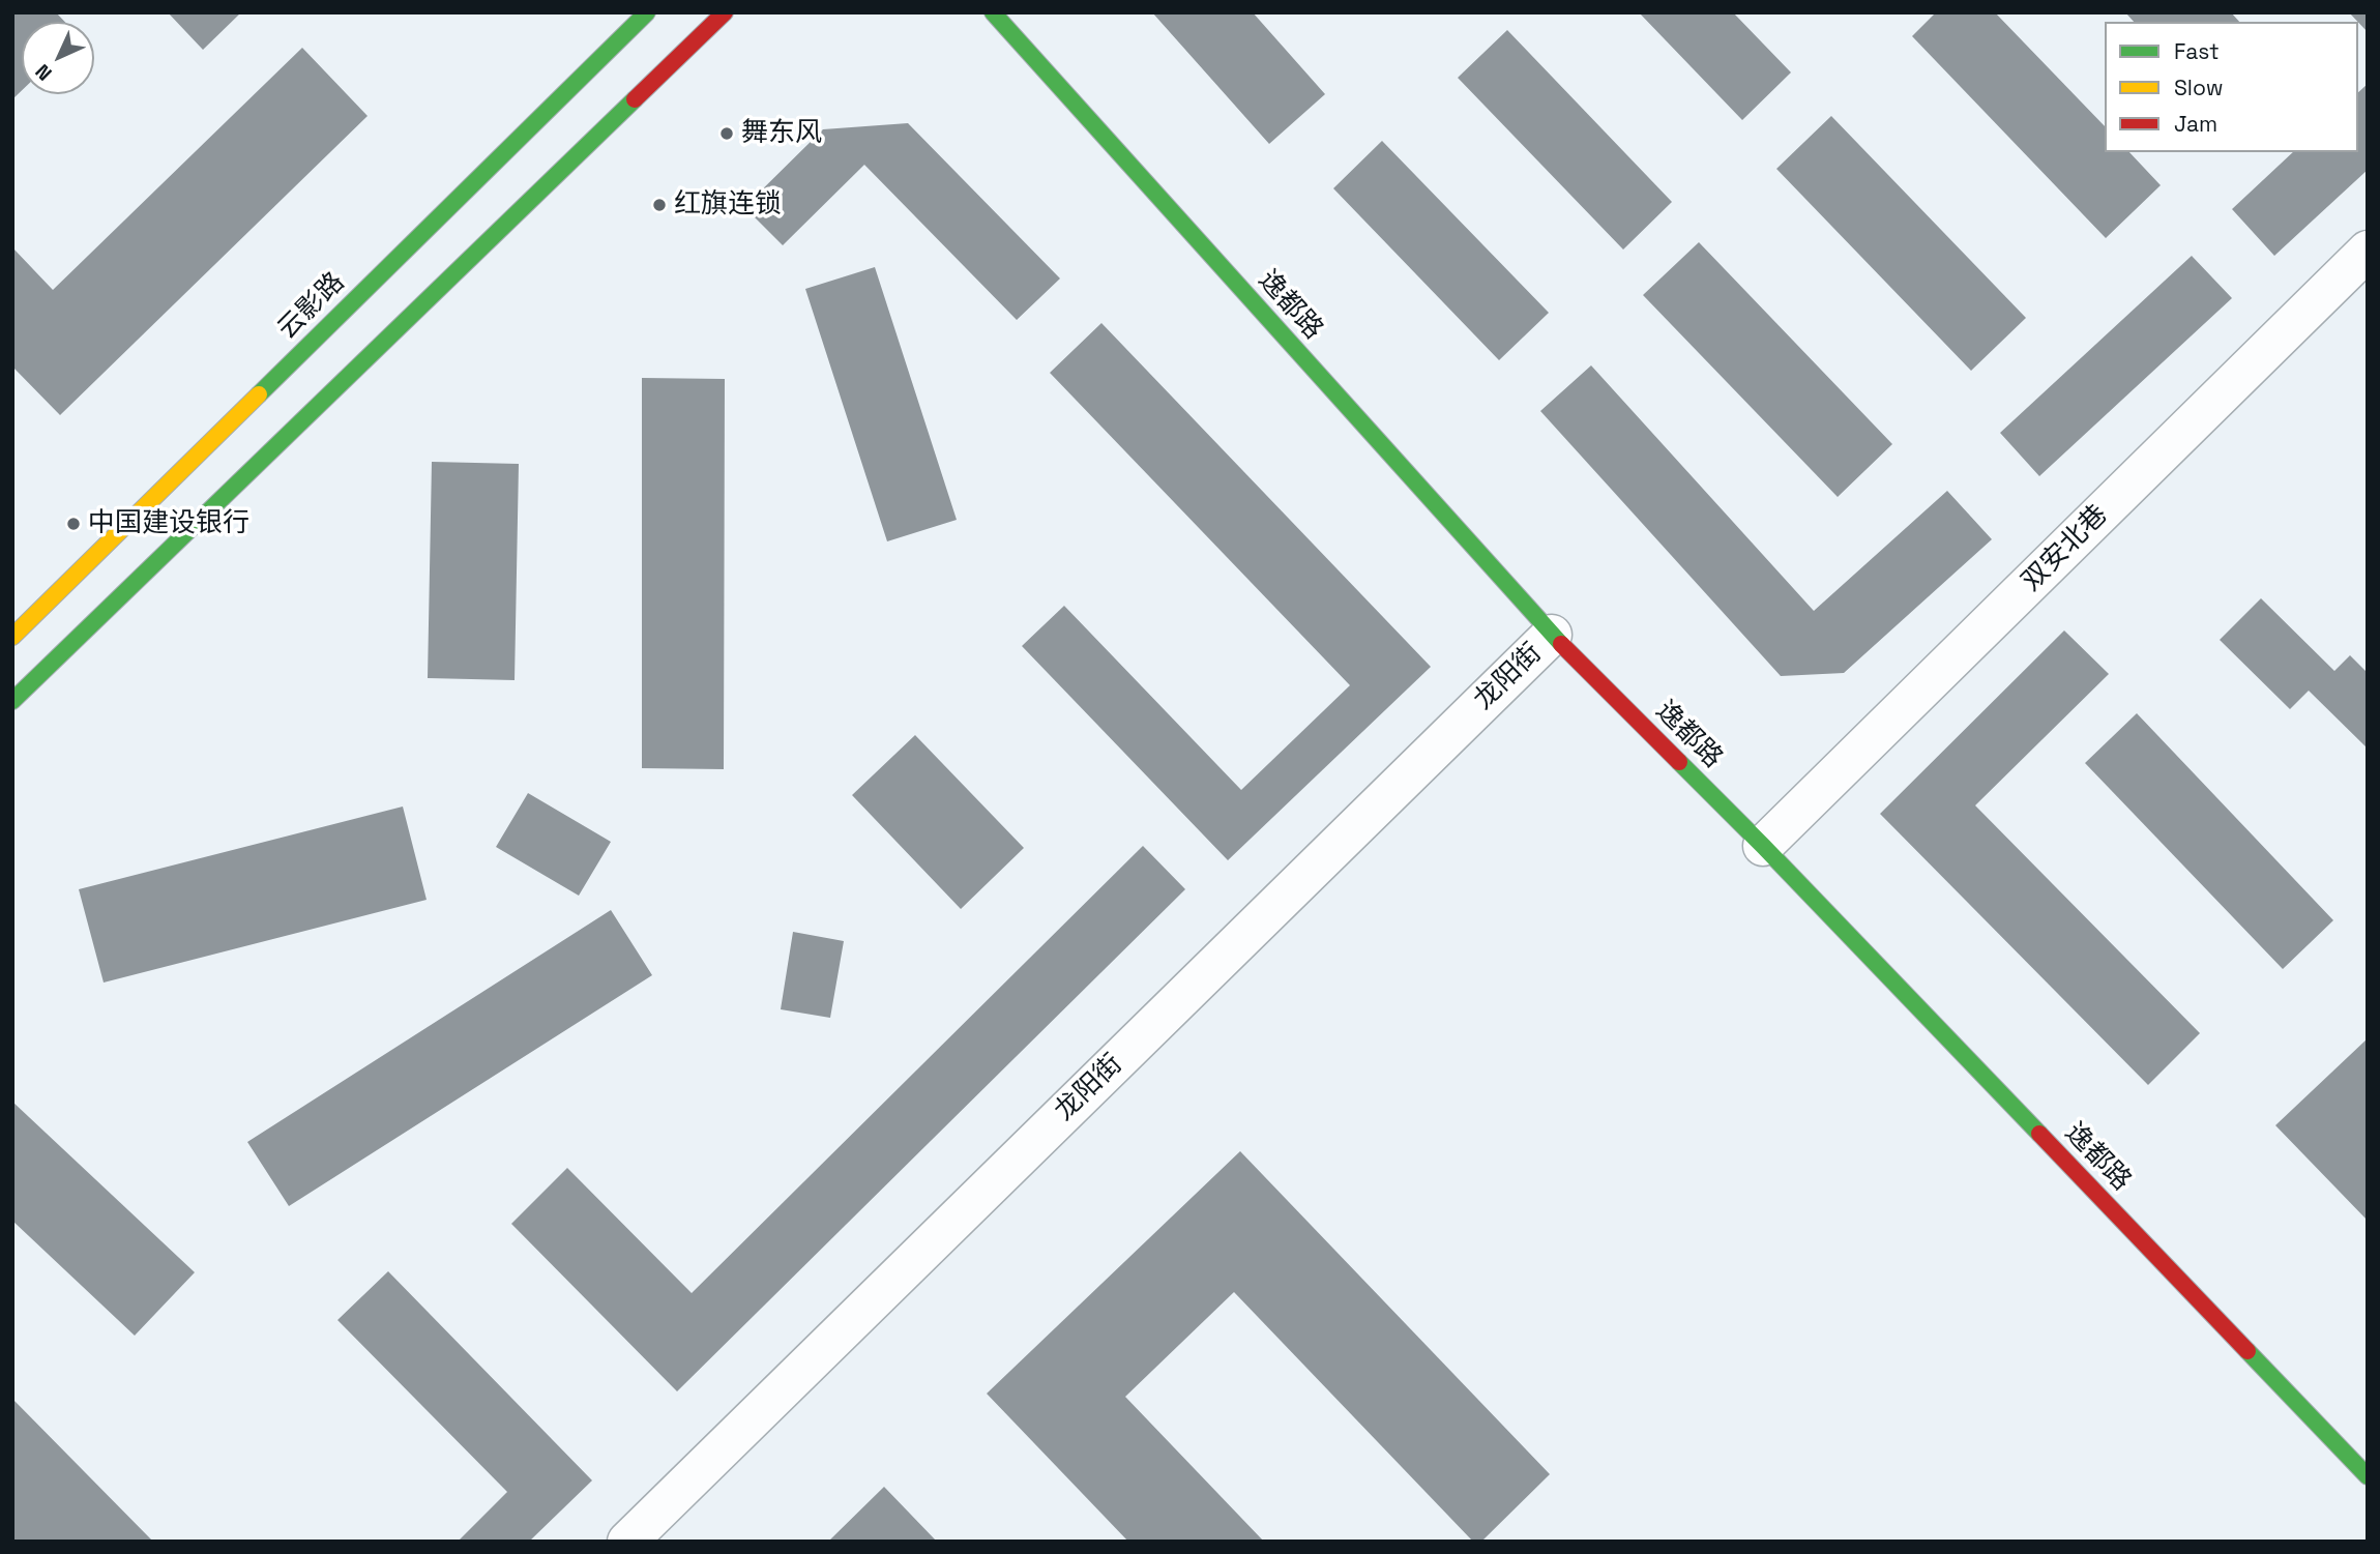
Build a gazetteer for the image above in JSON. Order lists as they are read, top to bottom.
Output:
{
  "streets": {
    "street": [
      "逸都路",
      "云影路",
      "双安北巷",
      "龙阳街"
    ]
  },
  "crossings": [
    ["逸都路", "双安北巷"],
    ["逸都路", "龙阳街"]
  ],
  "places": ["舞东风", "红旗连锁", "中国建设银行"],
  "legend": ["Fast", "Slow", "Jam"],
  "north": "bottom left"
}
